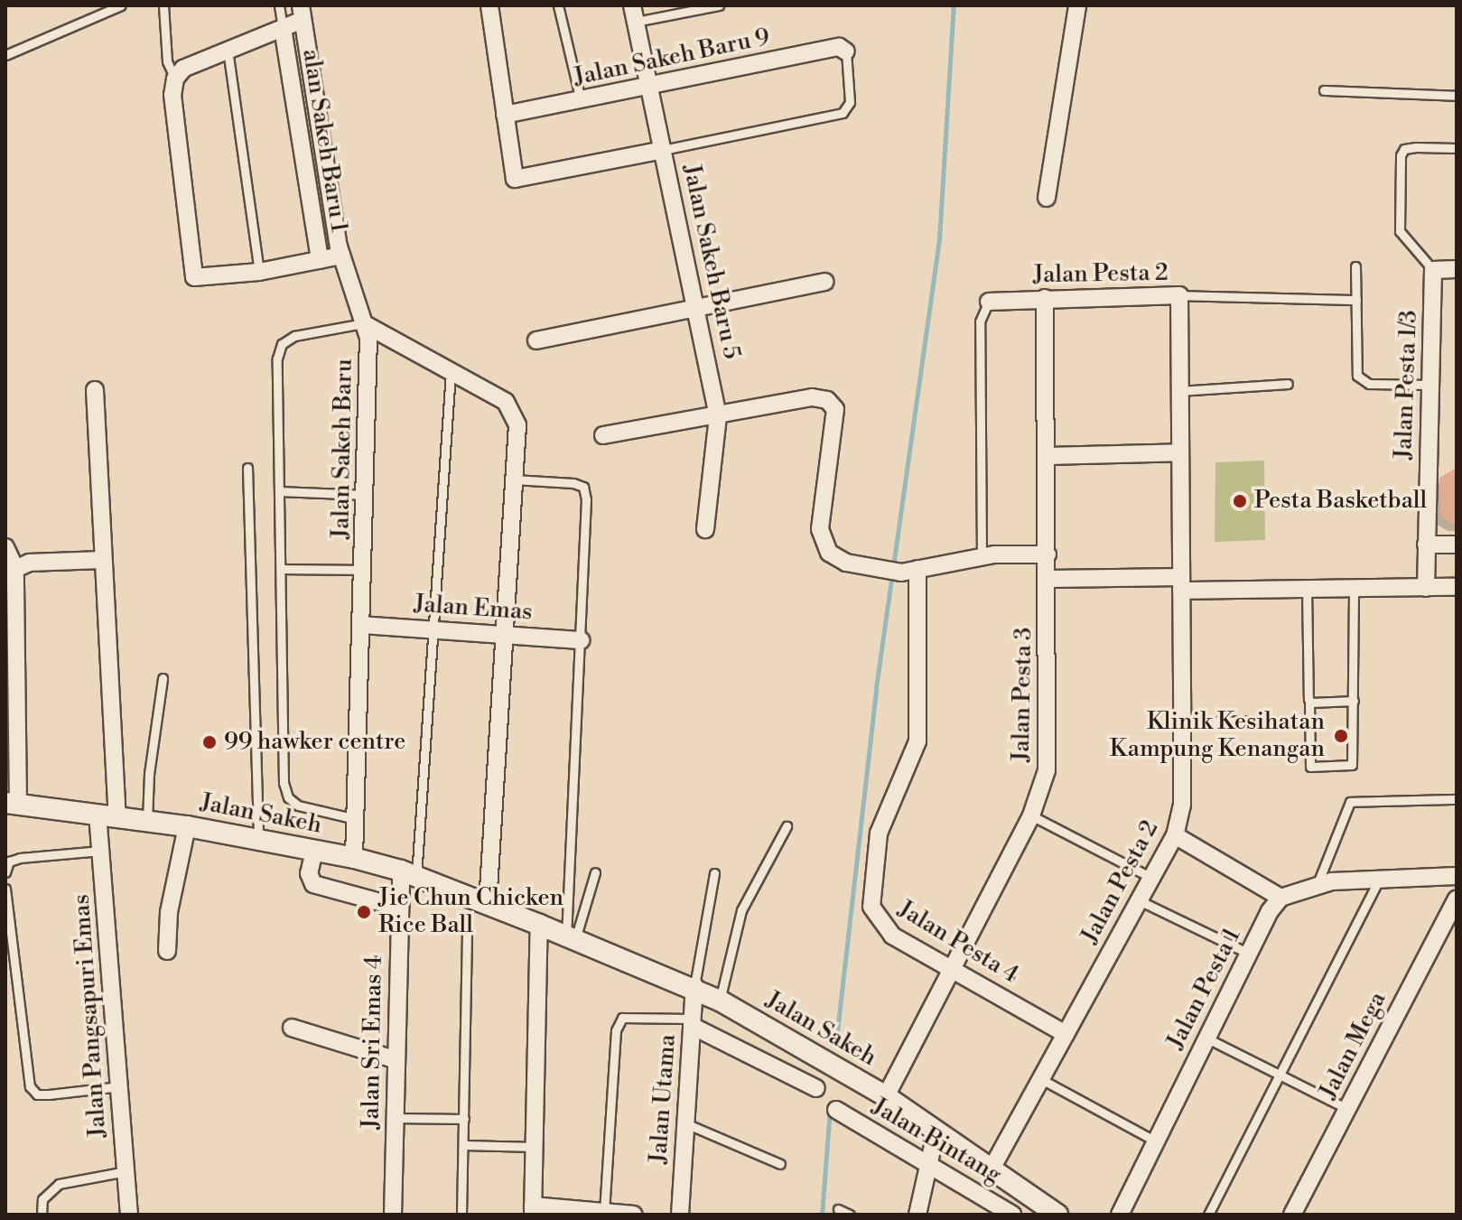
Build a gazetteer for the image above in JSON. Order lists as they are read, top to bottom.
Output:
{
  "streets": {
    "street": [
      "Jalan Sakeh Baru 9",
      "alan Sakeh Baru 1",
      "Jalan Sakeh Baru 5",
      "Jalan Pesta 2",
      "Jalan Pesta 1/3",
      "Jalan Sakeh Baru",
      "Jalan Emas",
      "Jalan Pesta 3",
      "Jalan Sakeh",
      "Jalan Pesta 4",
      "Jalan Pesta 1",
      "Jalan Pangsapuri Emas",
      "Jalan Sri Emas 4",
      "Jalan Mega",
      "Jalan Utama",
      "Jalan Bintang"
    ]
  },
  "crossings": [
    ["Jalan Sakeh Baru 9", "Jalan Sakeh Baru 5"],
    ["Jalan Pesta 2", "Jalan Pesta 3"],
    ["Jalan Pesta 2", "Jalan Sakeh"],
    ["Jalan Pesta 2", "Jalan Pesta 4"],
    ["Jalan Sakeh Baru", "Jalan Emas"],
    ["Jalan Sakeh Baru", "Jalan Sakeh"],
    ["Jalan Pesta 3", "Jalan Sakeh"],
    ["Jalan Pesta 3", "Jalan Pesta 4"],
    ["Jalan Sakeh", "Jalan Pangsapuri Emas"],
    ["Jalan Sakeh", "Jalan Sri Emas 4"],
    ["Jalan Sakeh", "Jalan Utama"]
  ],
  "places": [
    "Pesta Basketball",
    "Klinik Kesihatan Kampung Kenangan",
    "99 hawker centre",
    "Jie Chun Chicken Rice Ball"
  ]
}
